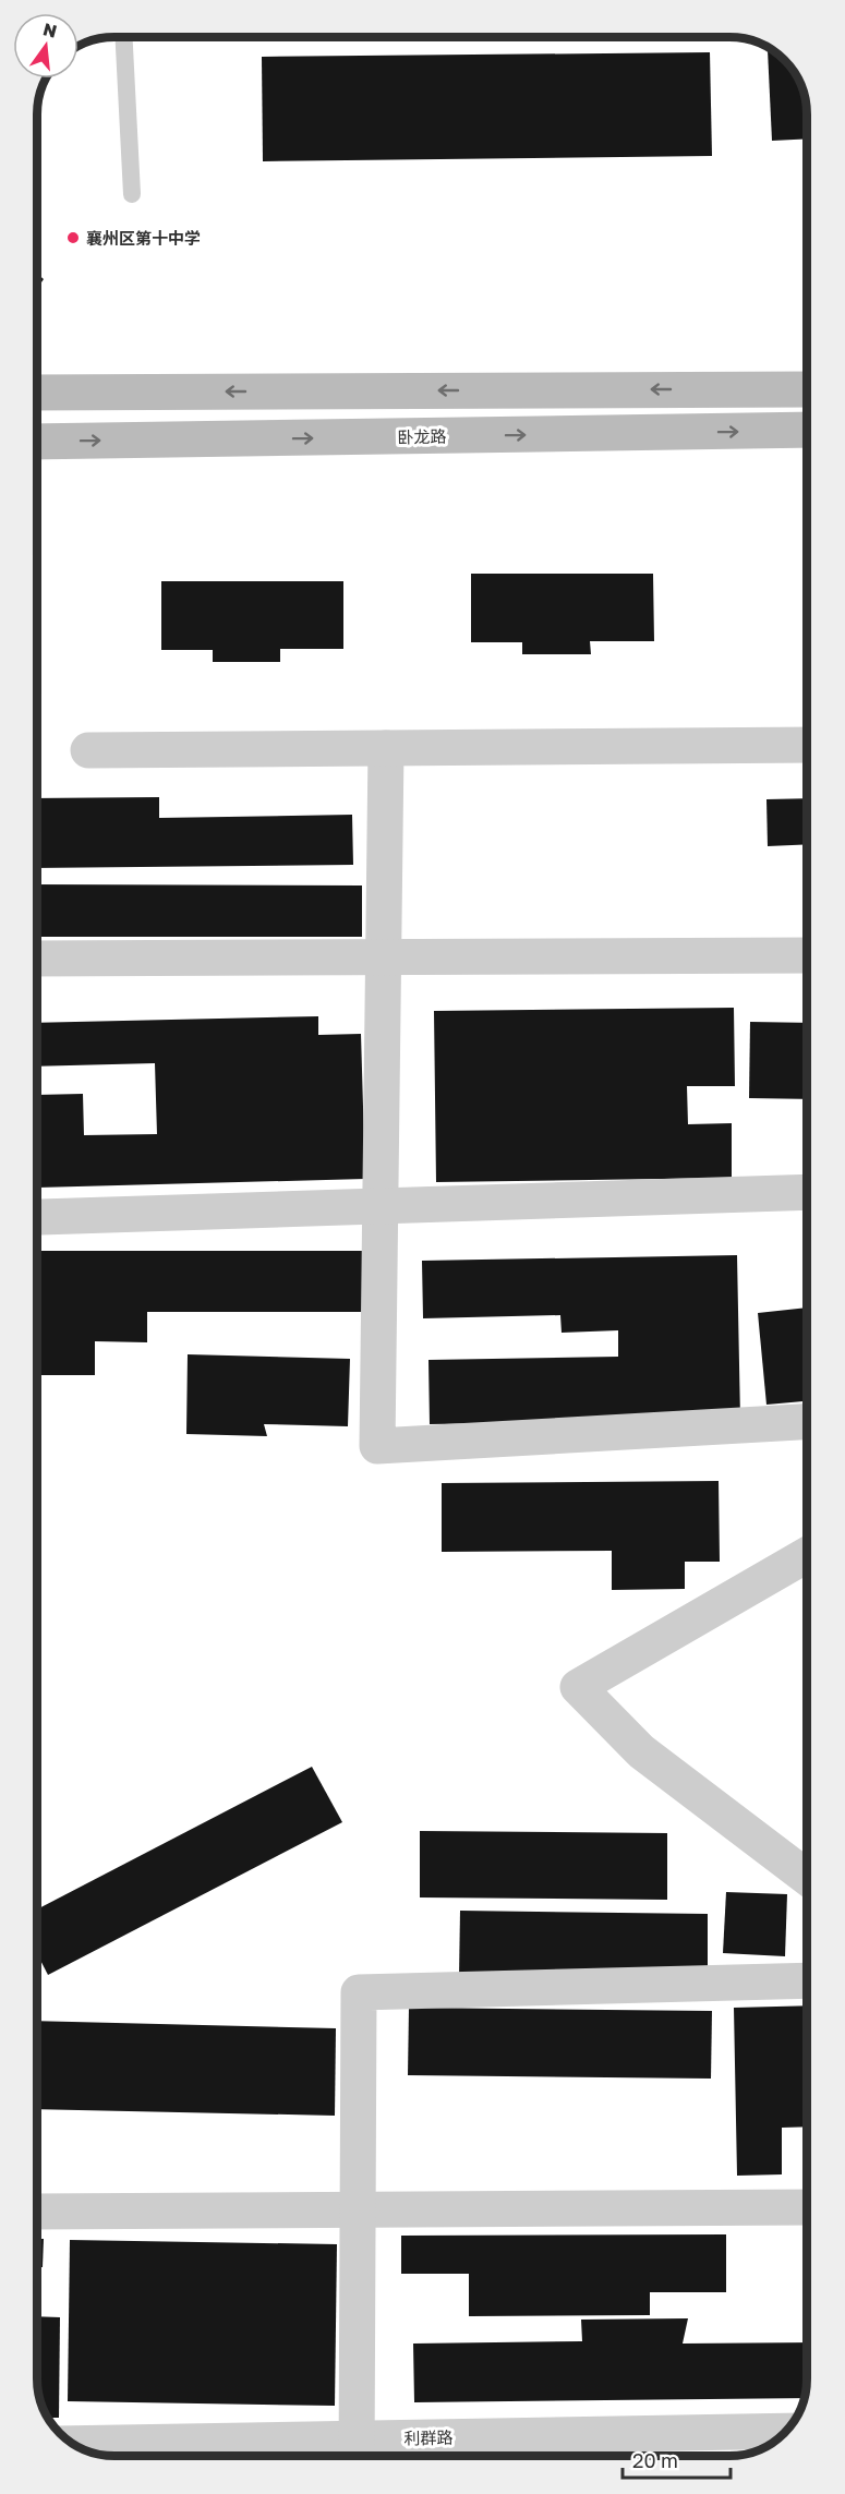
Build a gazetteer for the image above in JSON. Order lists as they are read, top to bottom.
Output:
{
  "streets": {
    "main road": ["卧龙路"],
    "street": ["利群路"]
  },
  "places": ["襄州区第十中学"],
  "scale_bar": "20 m",
  "north": "top"
}
